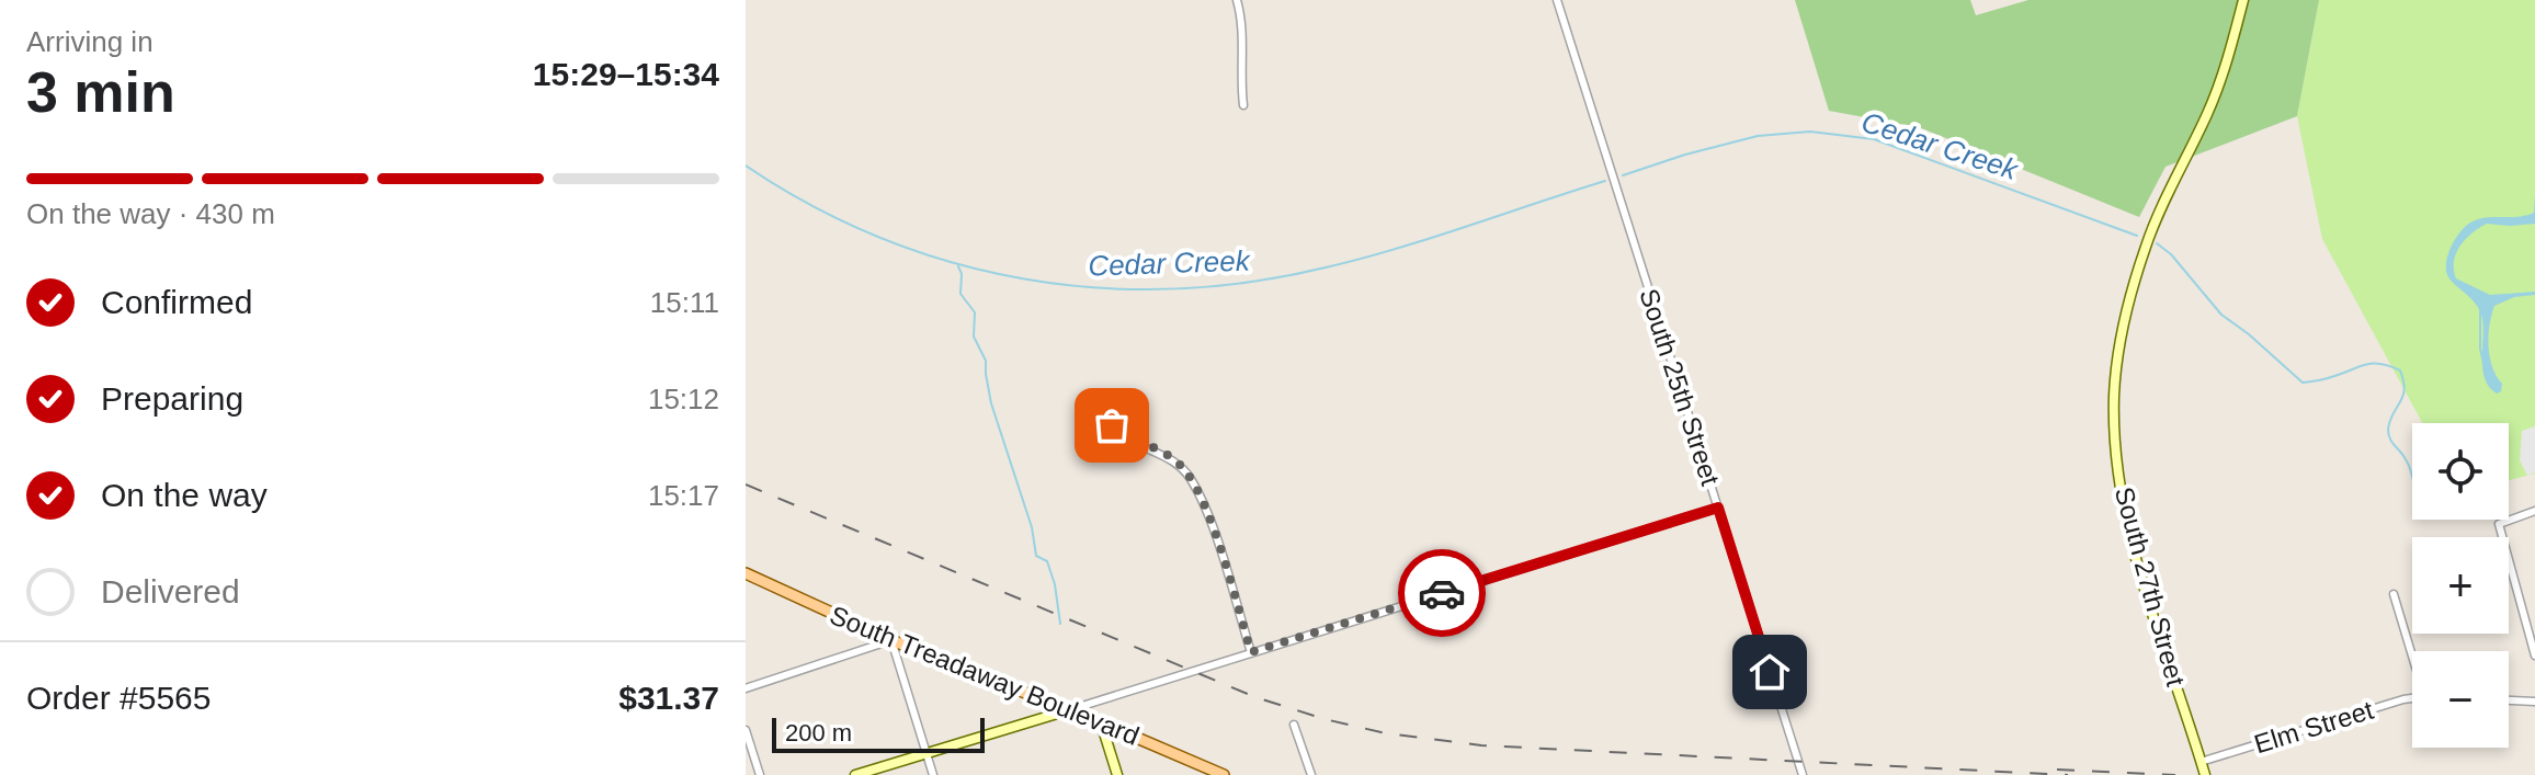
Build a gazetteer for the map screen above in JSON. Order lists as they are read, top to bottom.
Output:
{
  "streets": {
    "main road": ["South 27th Street", "South Treadaway Boulevard"],
    "street": ["South 25th Street", "Elm Street"]
  },
  "crossings": [
    ["South 27th Street", "Elm Street"]
  ],
  "water": ["Cedar Creek"],
  "scale_bar": "200 m",
  "page": {
    "heading": ["3 min", "Arriving in", "15:29–15:34"],
    "panel": ["Order #5565", "$31.37"],
    "bar": "On the way · 430 m",
    "list": [
      ["Confirmed", "15:11"],
      ["Preparing", "15:12"],
      ["On the way", "15:17"],
      "Delivered"
    ],
    "map_buttons": ["+", "−"],
    "scale": "200 m"
  }
}
